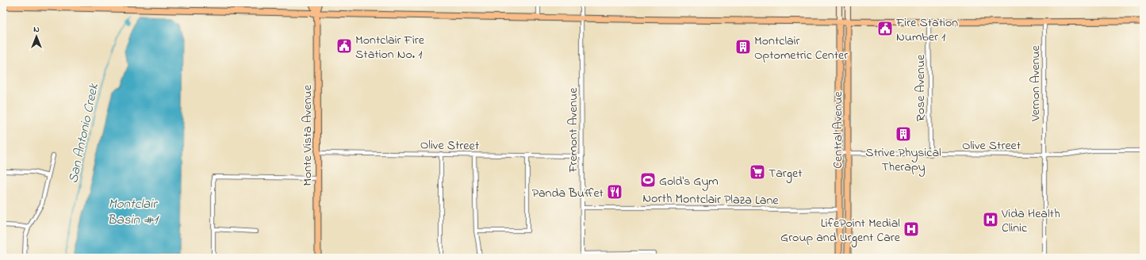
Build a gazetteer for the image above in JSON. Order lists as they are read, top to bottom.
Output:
{
  "streets": {
    "main road": ["Central Avenue", "Monte Vista Avenue"],
    "street": [
      "Vernon Avenue",
      "Rose Avenue",
      "Fremont Avenue",
      "Olive Street",
      "North Montclair Plaza Lane"
    ]
  },
  "crossings": [
    ["Vernon Avenue", "Olive Street"],
    ["Rose Avenue", "Olive Street"],
    ["Fremont Avenue", "Olive Street"],
    ["Fremont Avenue", "North Montclair Plaza Lane"],
    ["Central Avenue", "Olive Street"],
    ["Central Avenue", "North Montclair Plaza Lane"],
    ["Monte Vista Avenue", "Olive Street"]
  ],
  "water": ["San Antonio Creek", "Montclair Basin #1"],
  "places": {
    "public building": ["Fire Station Number 1", "Montclair Fire Station No. 1"],
    "building": ["Montclair Optometric Center", "Strive Physical Therapy"],
    "supermarket": ["Target"],
    "sports": ["Gold's Gym"],
    "restaurant": ["Panda Buffet"],
    "hospital": ["Vida Health Clinic", "LifePoint Medial Group and Urgent Care"]
  },
  "north": "top"
}
